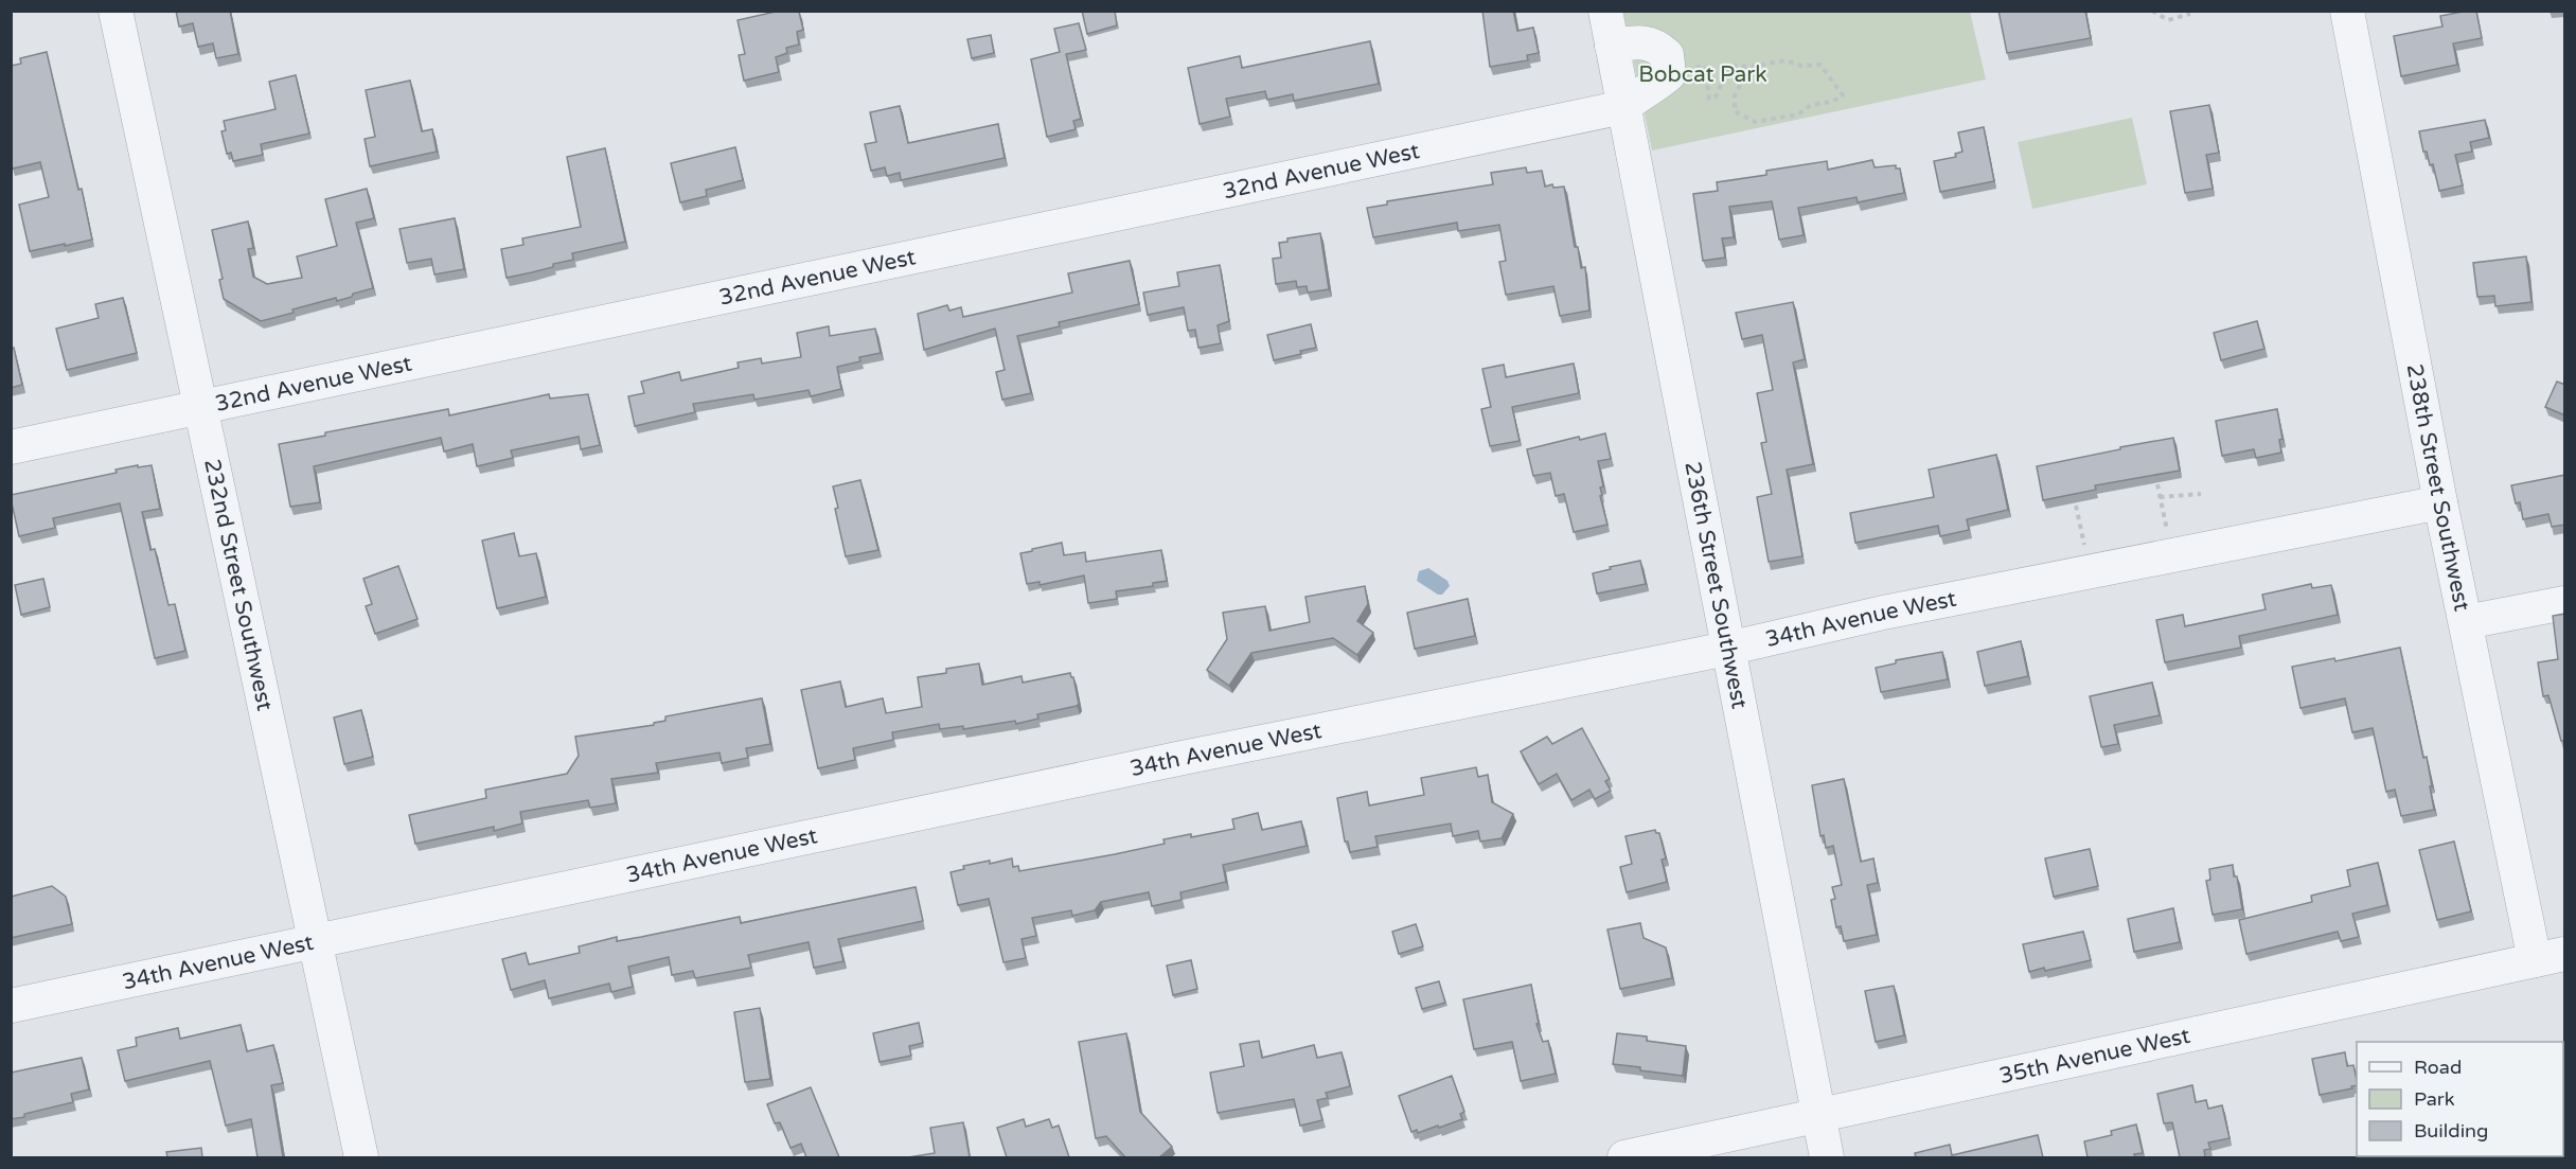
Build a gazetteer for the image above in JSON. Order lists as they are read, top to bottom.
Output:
{
  "streets": {
    "street": [
      "32nd Avenue West",
      "238th Street Southwest",
      "232nd Street Southwest",
      "236th Street Southwest",
      "34th Avenue West",
      "35th Avenue West"
    ]
  },
  "crossings": [
    ["32nd Avenue West", "232nd Street Southwest"],
    ["32nd Avenue West", "236th Street Southwest"],
    ["238th Street Southwest", "34th Avenue West"],
    ["238th Street Southwest", "35th Avenue West"],
    ["232nd Street Southwest", "34th Avenue West"],
    ["236th Street Southwest", "34th Avenue West"],
    ["236th Street Southwest", "35th Avenue West"]
  ],
  "parks": ["Bobcat Park"],
  "legend": ["Road", "Park", "Building"]
}
